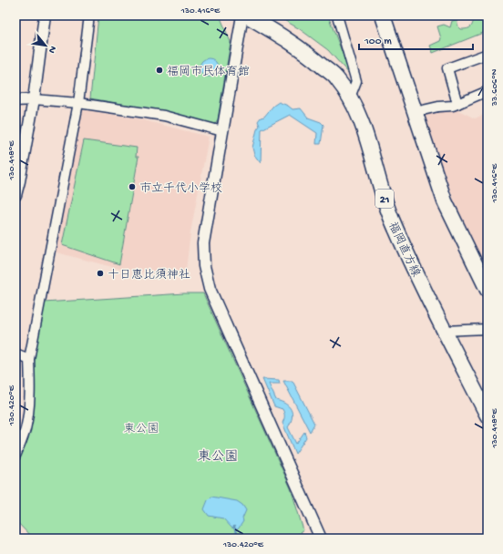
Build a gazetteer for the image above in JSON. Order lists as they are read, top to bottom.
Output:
{
  "streets": {
    "main road": ["21", "福岡直方線"]
  },
  "districts": ["東公園"],
  "parks": ["東公園"],
  "places": ["福岡市民体育館", "市立千代小学校", "十日恵比須神社"],
  "scale_bar": "100 m",
  "north": "bottom right",
  "coordinates": [
    "130.416°E",
    "33.606°N",
    "130.418°E",
    "130.420°E"
  ]
}
